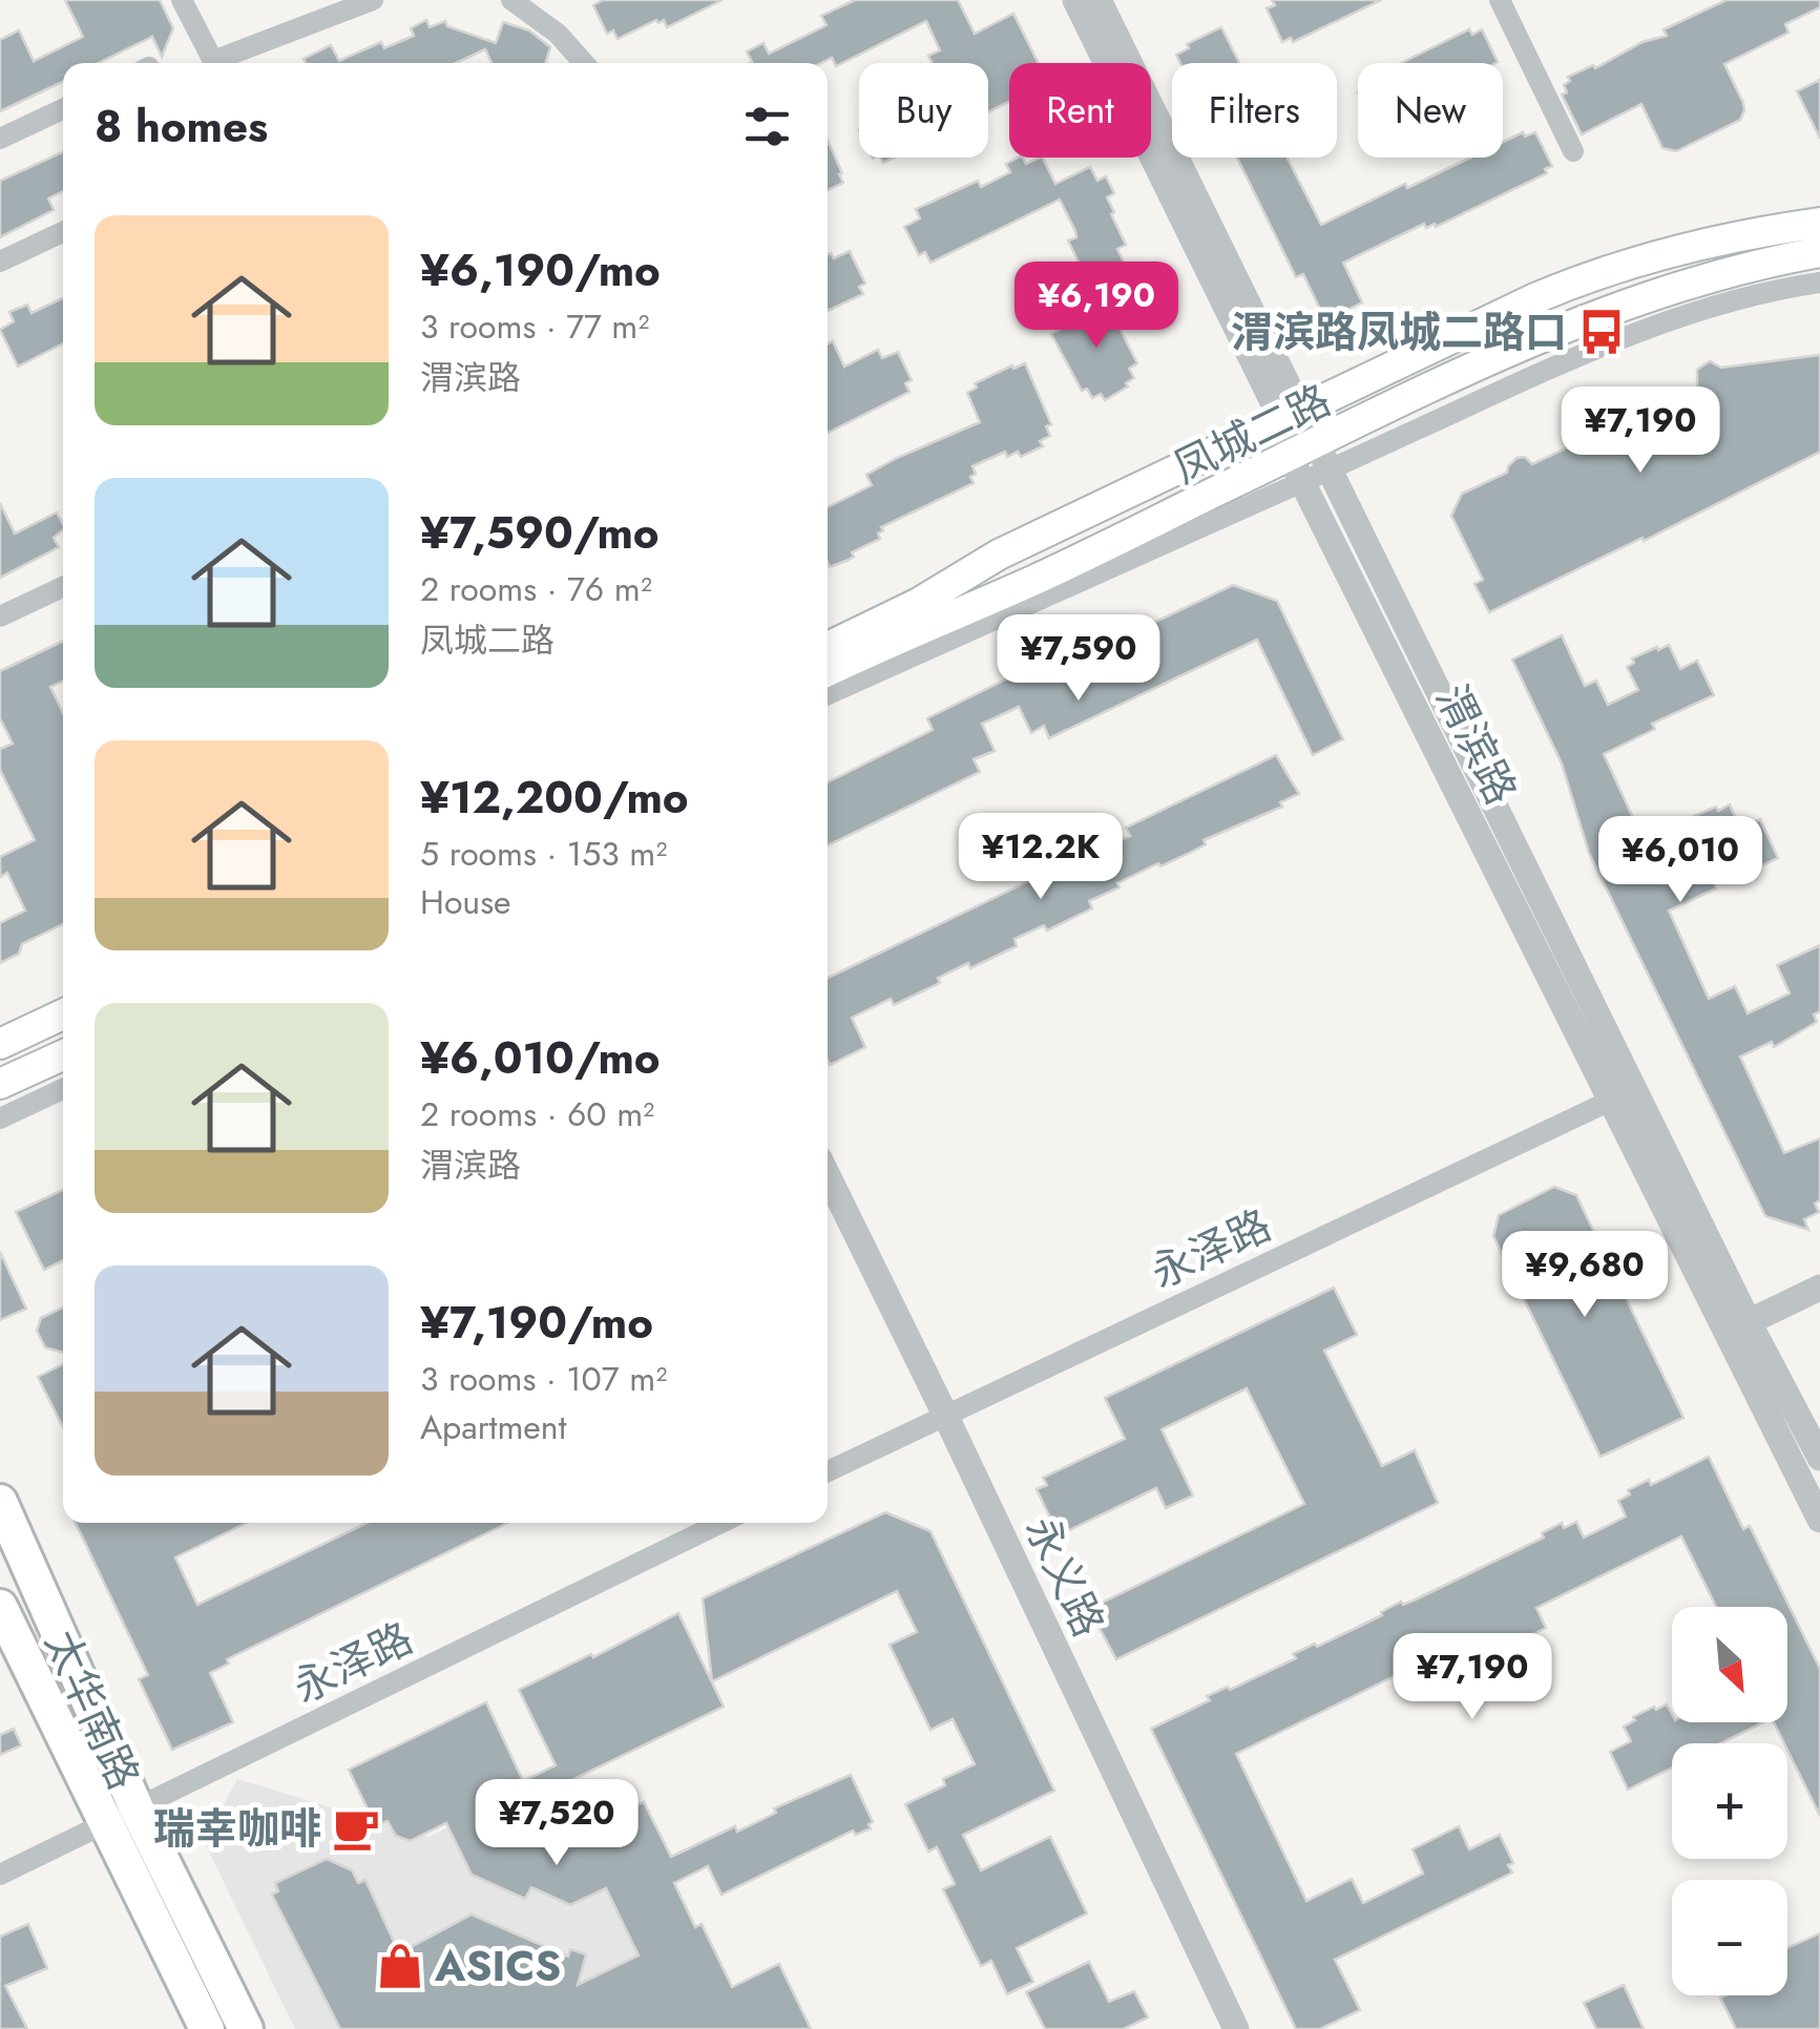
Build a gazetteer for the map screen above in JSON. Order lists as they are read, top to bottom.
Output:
{
  "streets": {
    "main road": ["凤城二路", "太华南路"],
    "street": ["渭滨路", "永泽路", "永义路"]
  },
  "crossings": [
    ["凤城二路", "渭滨路"],
    ["渭滨路", "永泽路"],
    ["永泽路", "永义路"],
    ["永泽路", "太华南路"]
  ],
  "places": {
    "bus stop": ["渭滨路凤城二路口"],
    "cafe": ["瑞幸咖啡"],
    "shop": ["ASICS"]
  },
  "north": "bottom right",
  "page": {
    "chip": [
      "Buy",
      "Rent",
      "Filters",
      "New"
    ],
    "heading": "8 homes",
    "list": [
      {
        "name": "¥6,190/mo",
        "note": "3 rooms · 77 m² · 渭滨路"
      },
      {
        "name": "¥7,590/mo",
        "note": "2 rooms · 76 m² · 凤城二路"
      },
      {
        "name": "¥12,200/mo",
        "note": "5 rooms · 153 m² · House"
      },
      {
        "name": "¥6,010/mo",
        "note": "2 rooms · 60 m² · 渭滨路"
      },
      {
        "name": "¥7,190/mo",
        "note": "3 rooms · 107 m² · Apartment"
      }
    ],
    "price": [
      "¥6,190",
      "¥7,190",
      "¥7,590",
      "¥12.2K",
      "¥6,010",
      "¥9,680",
      "¥7,190",
      "¥7,520"
    ],
    "map_buttons": ["+", "−"]
  }
}
